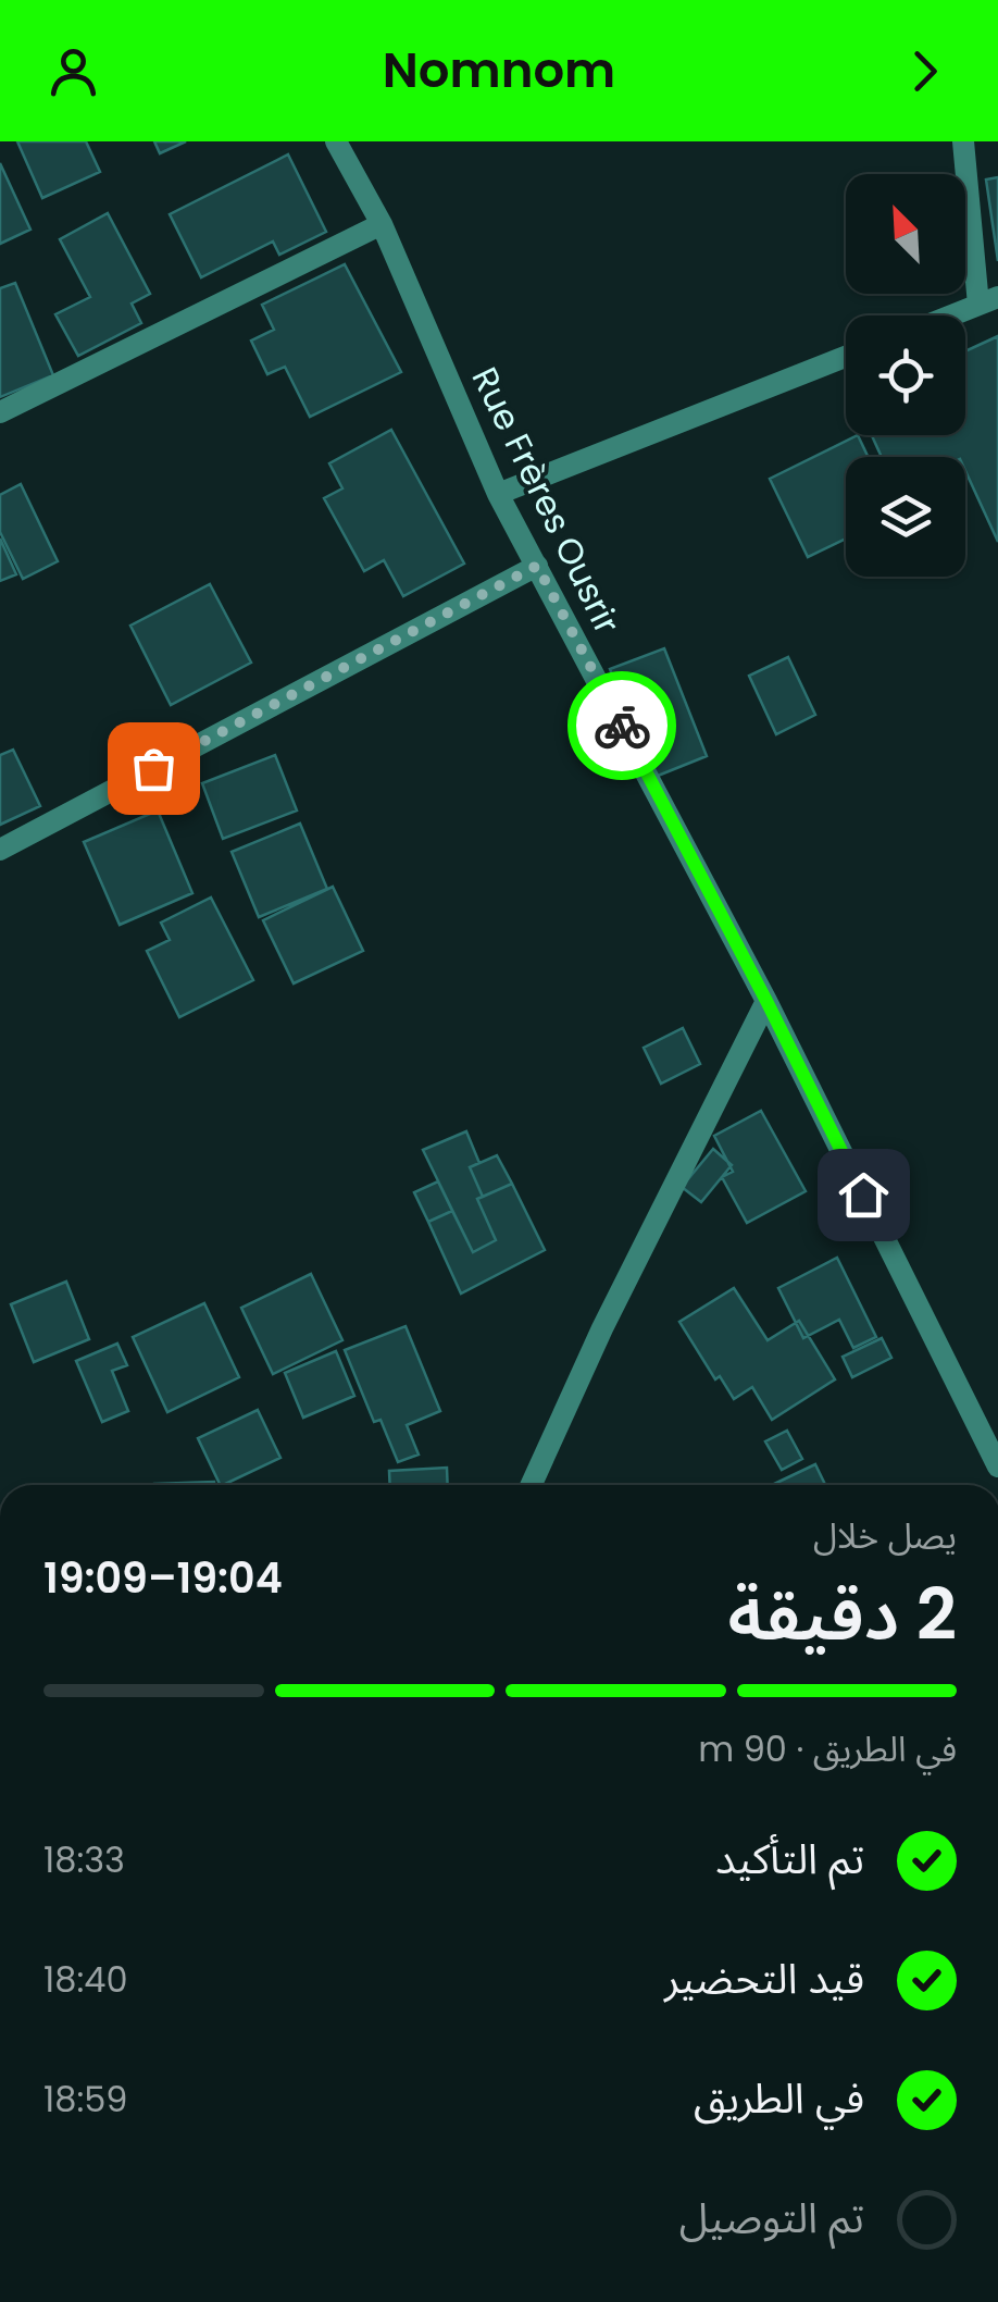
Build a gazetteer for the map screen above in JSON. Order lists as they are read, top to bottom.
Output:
{
  "streets": {
    "street": ["Rue Frères Ousrir"]
  },
  "north": "top left",
  "page": {
    "header": "Nomnom",
    "heading": ["2 دقيقة", "يصل خلال", "19:04–19:09"],
    "bar": "في الطريق · 90 m",
    "list": [
      ["تم التأكيد", "18:33"],
      ["قيد التحضير", "18:40"],
      ["في الطريق", "18:59"],
      "تم التوصيل"
    ]
  }
}
